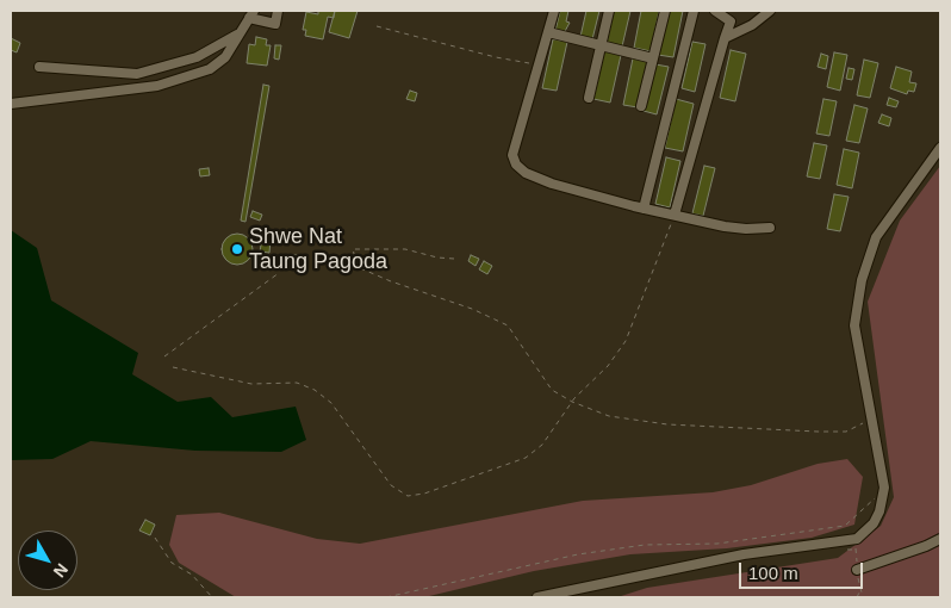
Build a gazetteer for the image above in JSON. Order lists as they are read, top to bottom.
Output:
{
  "places": ["Shwe Nat Taung Pagoda"],
  "scale_bar": "100 m",
  "north": "bottom right"
}
